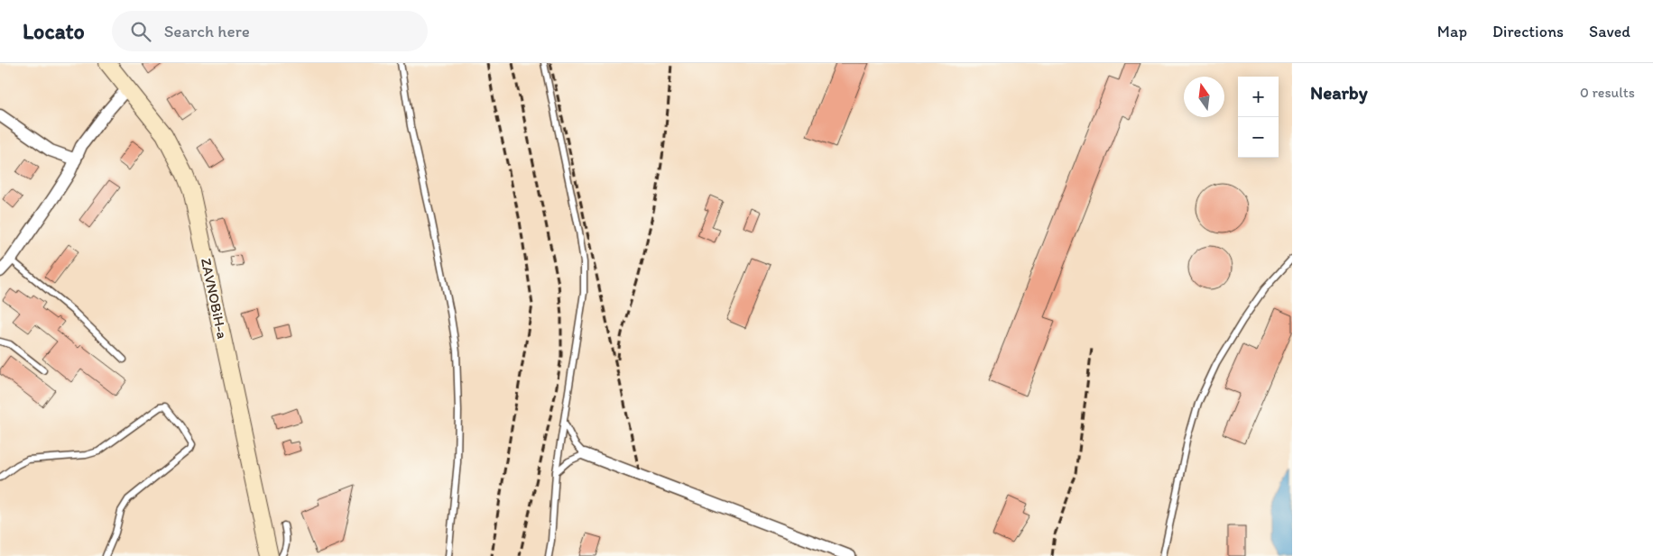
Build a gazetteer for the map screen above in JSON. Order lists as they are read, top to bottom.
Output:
{
  "streets": {
    "main road": ["ZAVNOBiH-a"]
  },
  "north": "top",
  "page": {
    "header": "Locato",
    "search": "Search here",
    "nav": ["Map", "Directions", "Saved"],
    "heading": ["Nearby", "0 results"],
    "map_buttons": ["+", "−"]
  }
}
